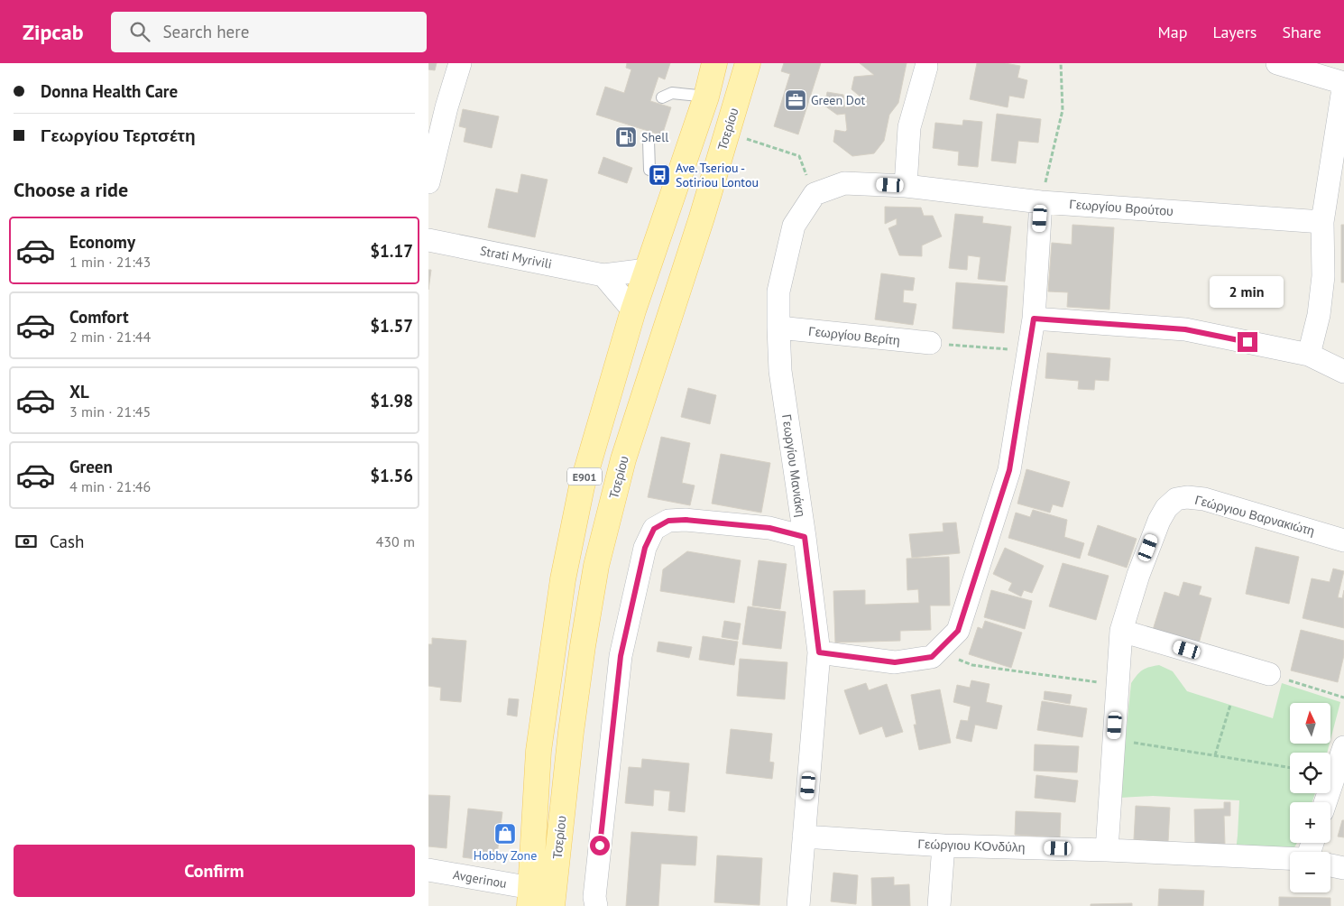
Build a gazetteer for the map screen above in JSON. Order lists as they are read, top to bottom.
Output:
{
  "streets": {
    "main road": ["Τσερίου", "E901"],
    "street": [
      "Γεωργίου Βρούτου",
      "Strati Myrivili",
      "Γεωργίου Βερίτη",
      "Γεωργίου Μανιάκη",
      "Γεώργιου Βαρνακιώτη",
      "Γεώργιου ΚΟνδύλη",
      "Avgerinou"
    ]
  },
  "crossings": [
    ["Τσερίου", "Strati Myrivili"],
    ["Τσερίου", "Avgerinou"],
    ["Γεωργίου Βρούτου", "Γεωργίου Μανιάκη"],
    ["Γεωργίου Βερίτη", "Γεωργίου Μανιάκη"],
    ["Γεωργίου Μανιάκη", "Γεώργιου ΚΟνδύλη"],
    ["Γεώργιου Βαρνακιώτη", "Γεώργιου ΚΟνδύλη"]
  ],
  "places": {
    "office": ["Green Dot"],
    "fuel station": ["Shell"],
    "bus stop": ["Ave. Tseriou - Sotiriou Lontou"],
    "shop": ["Hobby Zone"]
  },
  "north": "top",
  "page": {
    "header": "Zipcab",
    "search": "Search here",
    "nav": ["Map", "Layers", "Share"],
    "banner": ["Donna Health Care", "Γεωργίου Τερτσέτη"],
    "heading": "Choose a ride",
    "list": [
      {
        "name": "Economy",
        "note": "1 min · 21:43",
        "value": "$1.17"
      },
      {
        "name": "Comfort",
        "note": "2 min · 21:44",
        "value": "$1.57"
      },
      {
        "name": "XL",
        "note": "3 min · 21:45",
        "value": "$1.98"
      },
      {
        "name": "Green",
        "note": "4 min · 21:46",
        "value": "$1.56"
      }
    ],
    "bubble": "2 min",
    "pay": ["Cash", "430 m"],
    "map_buttons": ["+", "−"],
    "buttons": "Confirm"
  }
}
